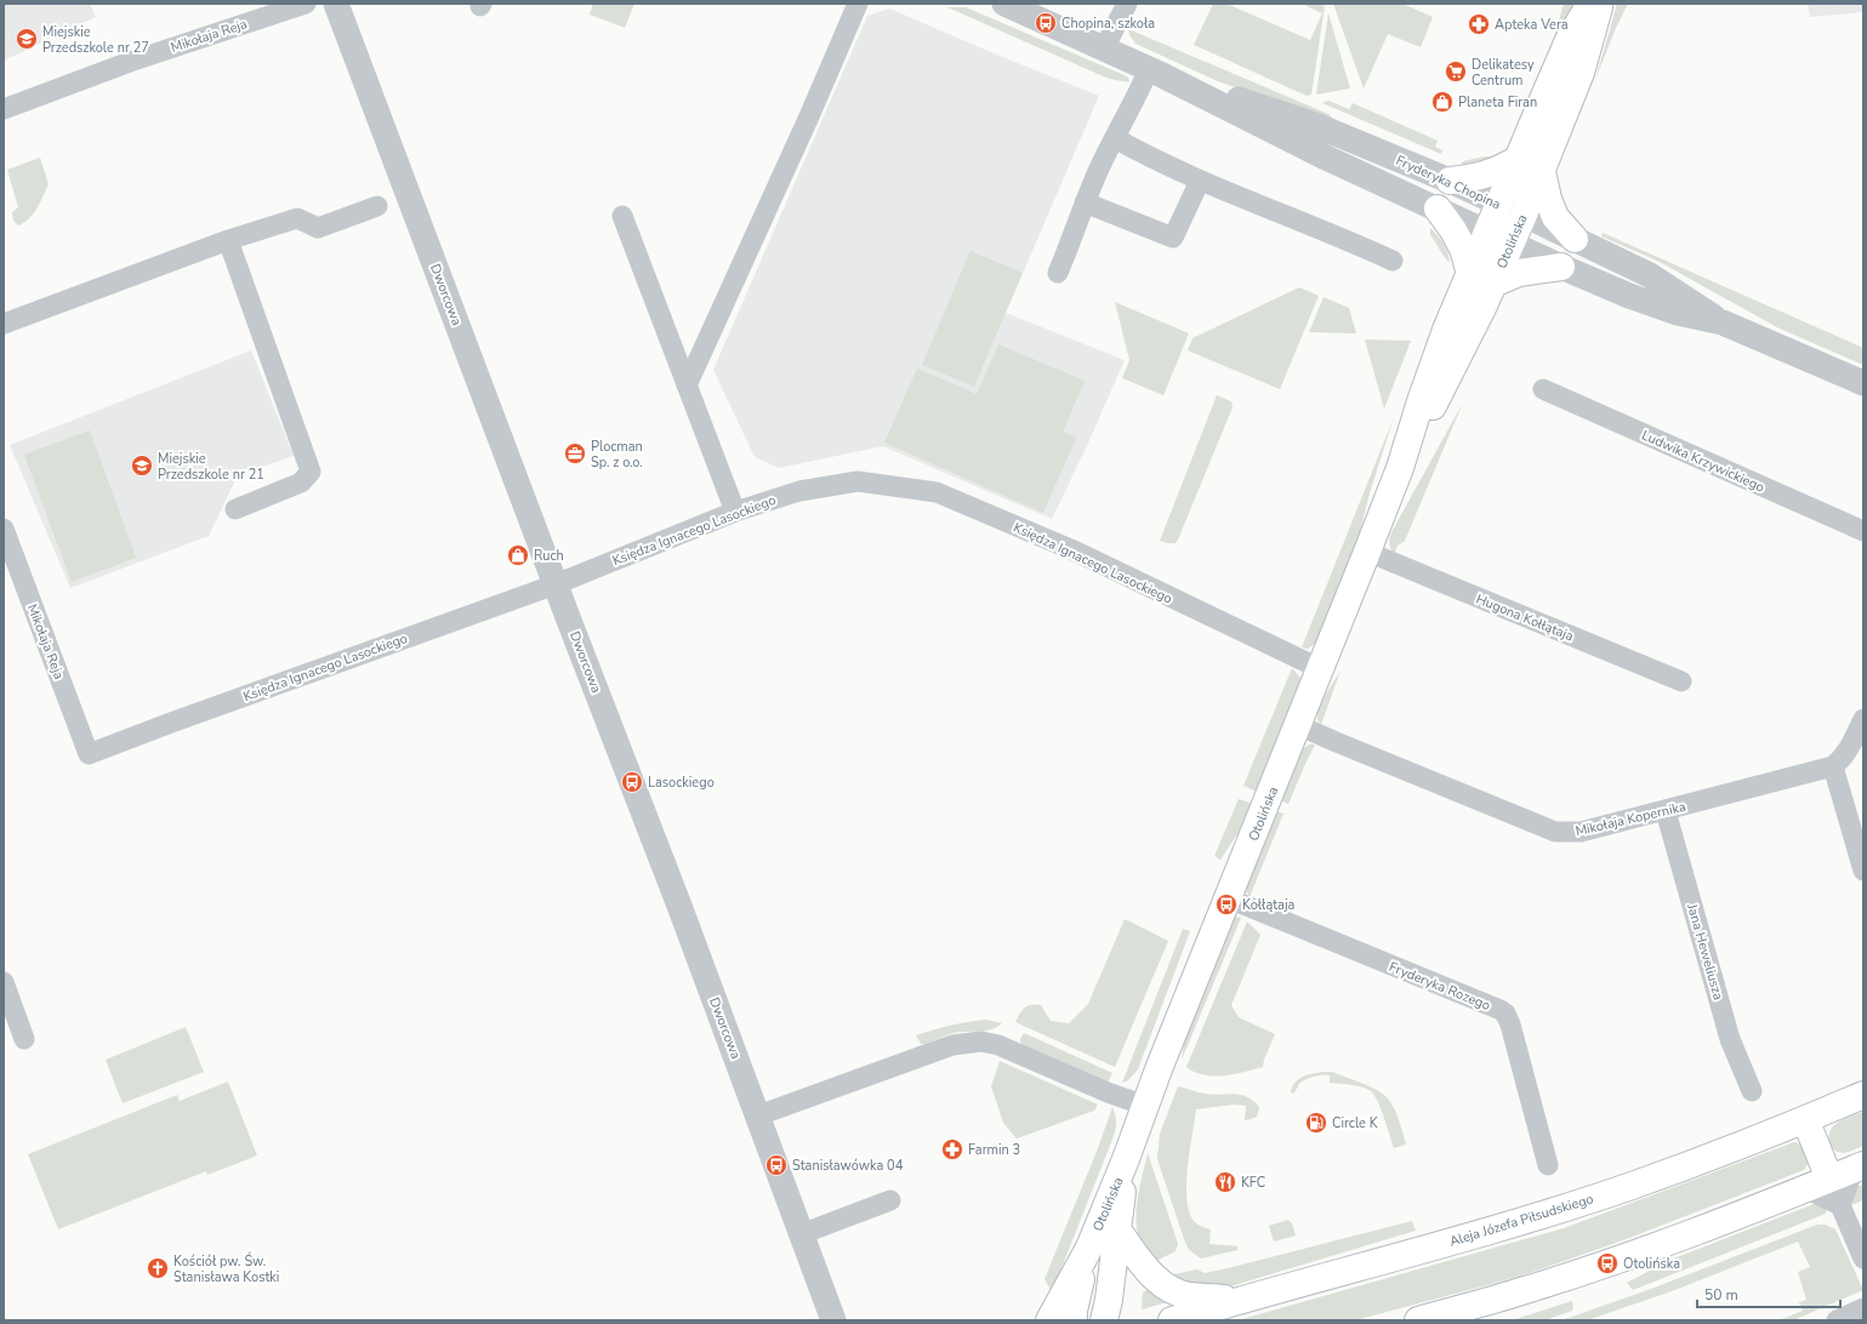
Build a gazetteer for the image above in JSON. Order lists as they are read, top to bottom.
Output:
{
  "streets": {
    "main road": ["Otolińska", "Aleja Józefa Piłsudskiego"],
    "street": [
      "Mikołaja Reja",
      "Fryderyka Chopina",
      "Dworcowa",
      "Ludwika Krzywickiego",
      "Księdza Ignacego Lasockiego",
      "Hugona Kołłątaja",
      "Mikołaja Kopernika",
      "Jana Heweliusza",
      "Fryderyka Rozego"
    ]
  },
  "crossings": [
    ["Mikołaja Reja", "Księdza Ignacego Lasockiego"],
    ["Fryderyka Chopina", "Otolińska"],
    ["Otolińska", "Księdza Ignacego Lasockiego"],
    ["Otolińska", "Hugona Kołłątaja"],
    ["Otolińska", "Mikołaja Kopernika"],
    ["Otolińska", "Fryderyka Rozego"],
    ["Otolińska", "Aleja Józefa Piłsudskiego"],
    ["Dworcowa", "Księdza Ignacego Lasockiego"],
    ["Mikołaja Kopernika", "Jana Heweliusza"]
  ],
  "places": {
    "bus stop": [
      "Chopina, szkoła",
      "Lasockiego",
      "Kołłątaja",
      "Stanisławówka 04",
      "Otolińska"
    ],
    "pharmacy": ["Apteka Vera", "Farmin 3"],
    "school or university": ["Miejskie Przedszkole nr 27", "Miejskie Przedszkole nr 21"],
    "supermarket": ["Delikatesy Centrum"],
    "shop": ["Planeta Firan", "Ruch"],
    "office": ["Plocman Sp. z o.o."],
    "fuel station": ["Circle K"],
    "restaurant": ["KFC"],
    "church": ["Kościół pw. Św. Stanisława Kostki"]
  },
  "scale_bar": "50 m"
}
